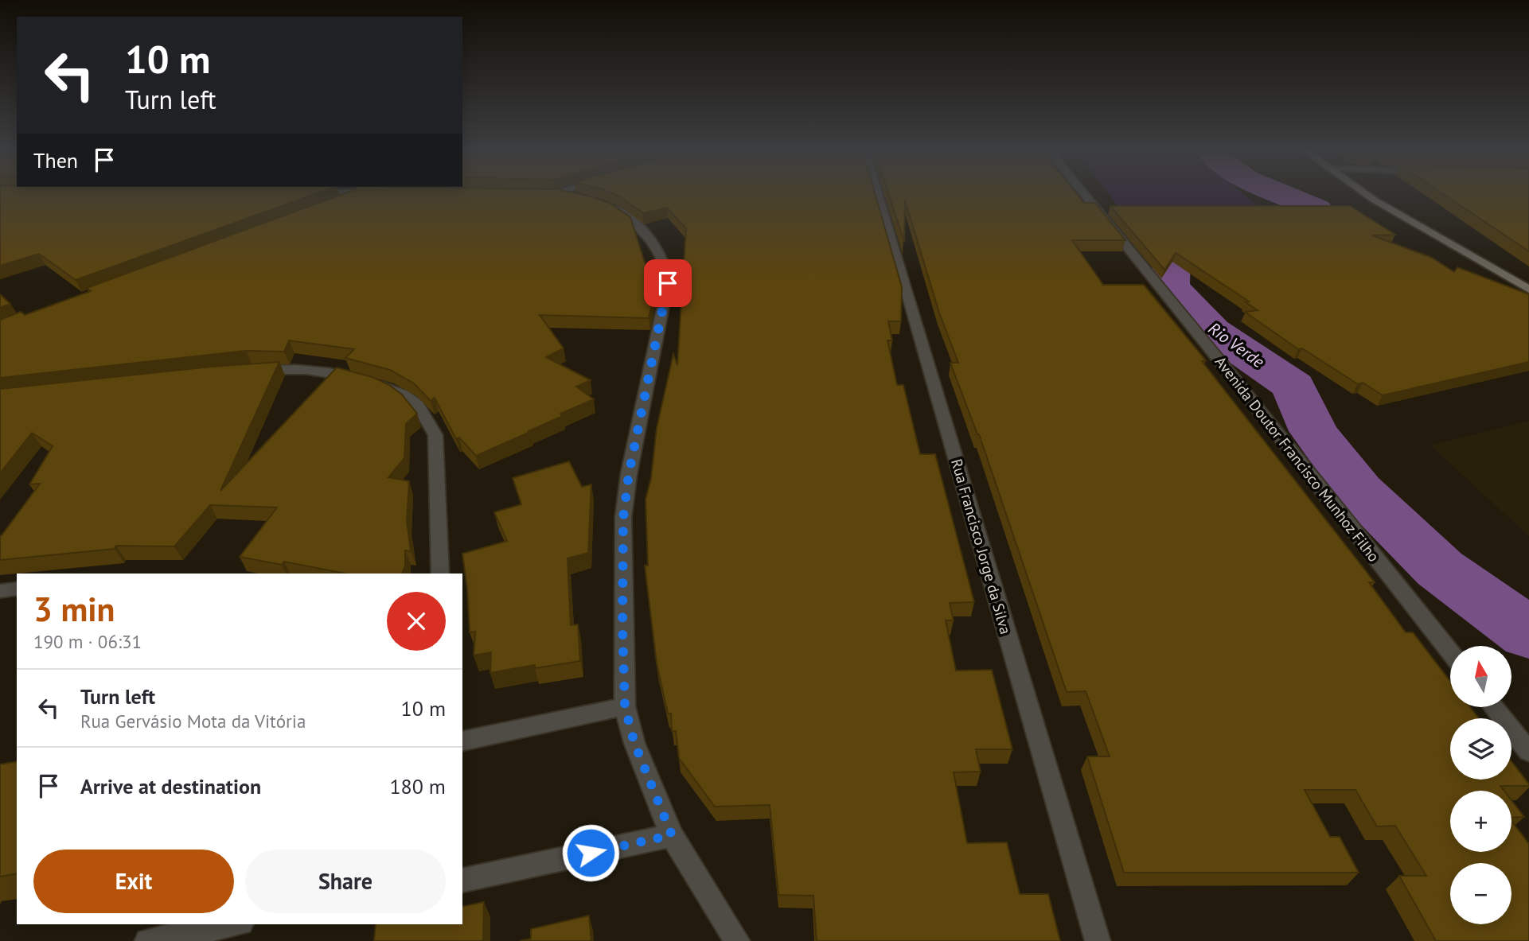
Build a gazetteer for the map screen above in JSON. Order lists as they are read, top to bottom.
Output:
{
  "streets": {
    "street": ["Avenida Doutor Francisco Munhoz Filho", "Rua Francisco Jorge da Silva"]
  },
  "water": ["Rio Verde"],
  "north": "top",
  "page": {
    "turn": ["10 m", "Turn left"],
    "then": "Then",
    "heading": ["3 min", "190 m · 06:31"],
    "map_buttons": ["+", "−"],
    "list": [
      {
        "name": "Turn left",
        "note": "Rua Gervásio Mota da Vitória",
        "value": "10 m"
      },
      {
        "name": "Arrive at destination",
        "value": "180 m"
      }
    ],
    "buttons": ["Exit", "Share"]
  }
}
